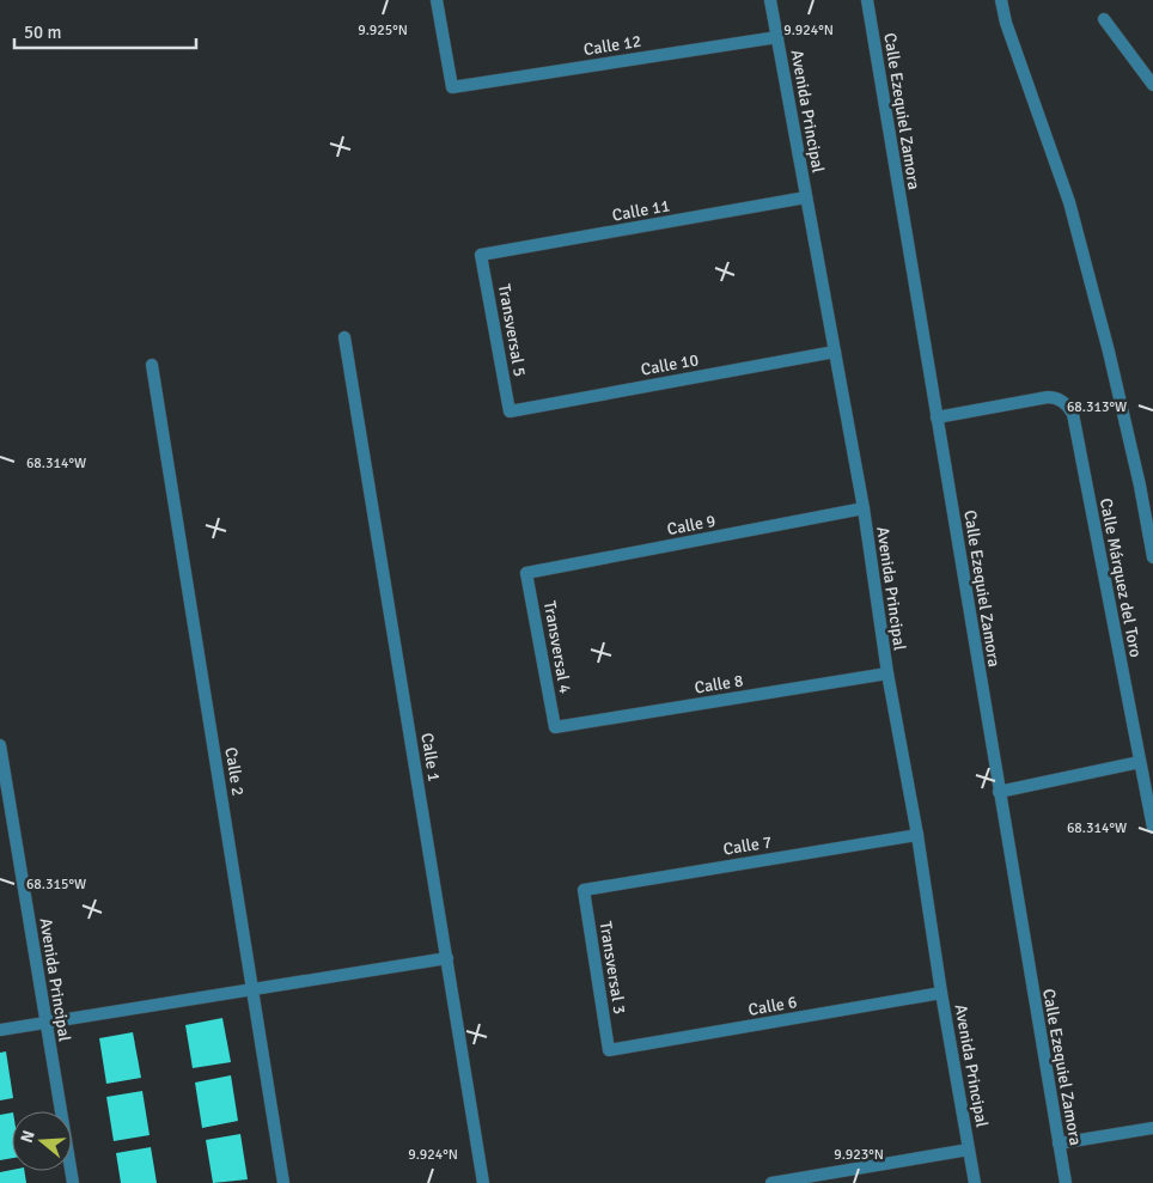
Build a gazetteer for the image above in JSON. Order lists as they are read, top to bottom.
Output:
{
  "streets": {
    "street": [
      "Calle 12",
      "Avenida Principal",
      "Calle Ezequiel Zamora",
      "Calle 11",
      "Transversal 5",
      "Calle 10",
      "Calle 9",
      "Calle Márquez del Toro",
      "Transversal 4",
      "Calle 8",
      "Calle 1",
      "Calle 2",
      "Calle 7",
      "Transversal 3",
      "Calle 6"
    ]
  },
  "crossings": [
    ["Calle 12", "Avenida Principal"],
    ["Avenida Principal", "Calle 11"],
    ["Avenida Principal", "Calle 10"],
    ["Avenida Principal", "Calle 9"],
    ["Avenida Principal", "Calle 8"],
    ["Avenida Principal", "Calle 7"],
    ["Avenida Principal", "Calle 6"],
    ["Calle Ezequiel Zamora", "Calle Márquez del Toro"],
    ["Calle 11", "Transversal 5"],
    ["Transversal 5", "Calle 10"],
    ["Calle 9", "Transversal 4"],
    ["Transversal 4", "Calle 8"],
    ["Calle 7", "Transversal 3"],
    ["Transversal 3", "Calle 6"]
  ],
  "scale_bar": "50 m",
  "north": "left",
  "coordinates": [
    "9.925°N",
    "9.924°N",
    "68.313°W",
    "68.314°W",
    "68.315°W",
    "9.923°N"
  ]
}
